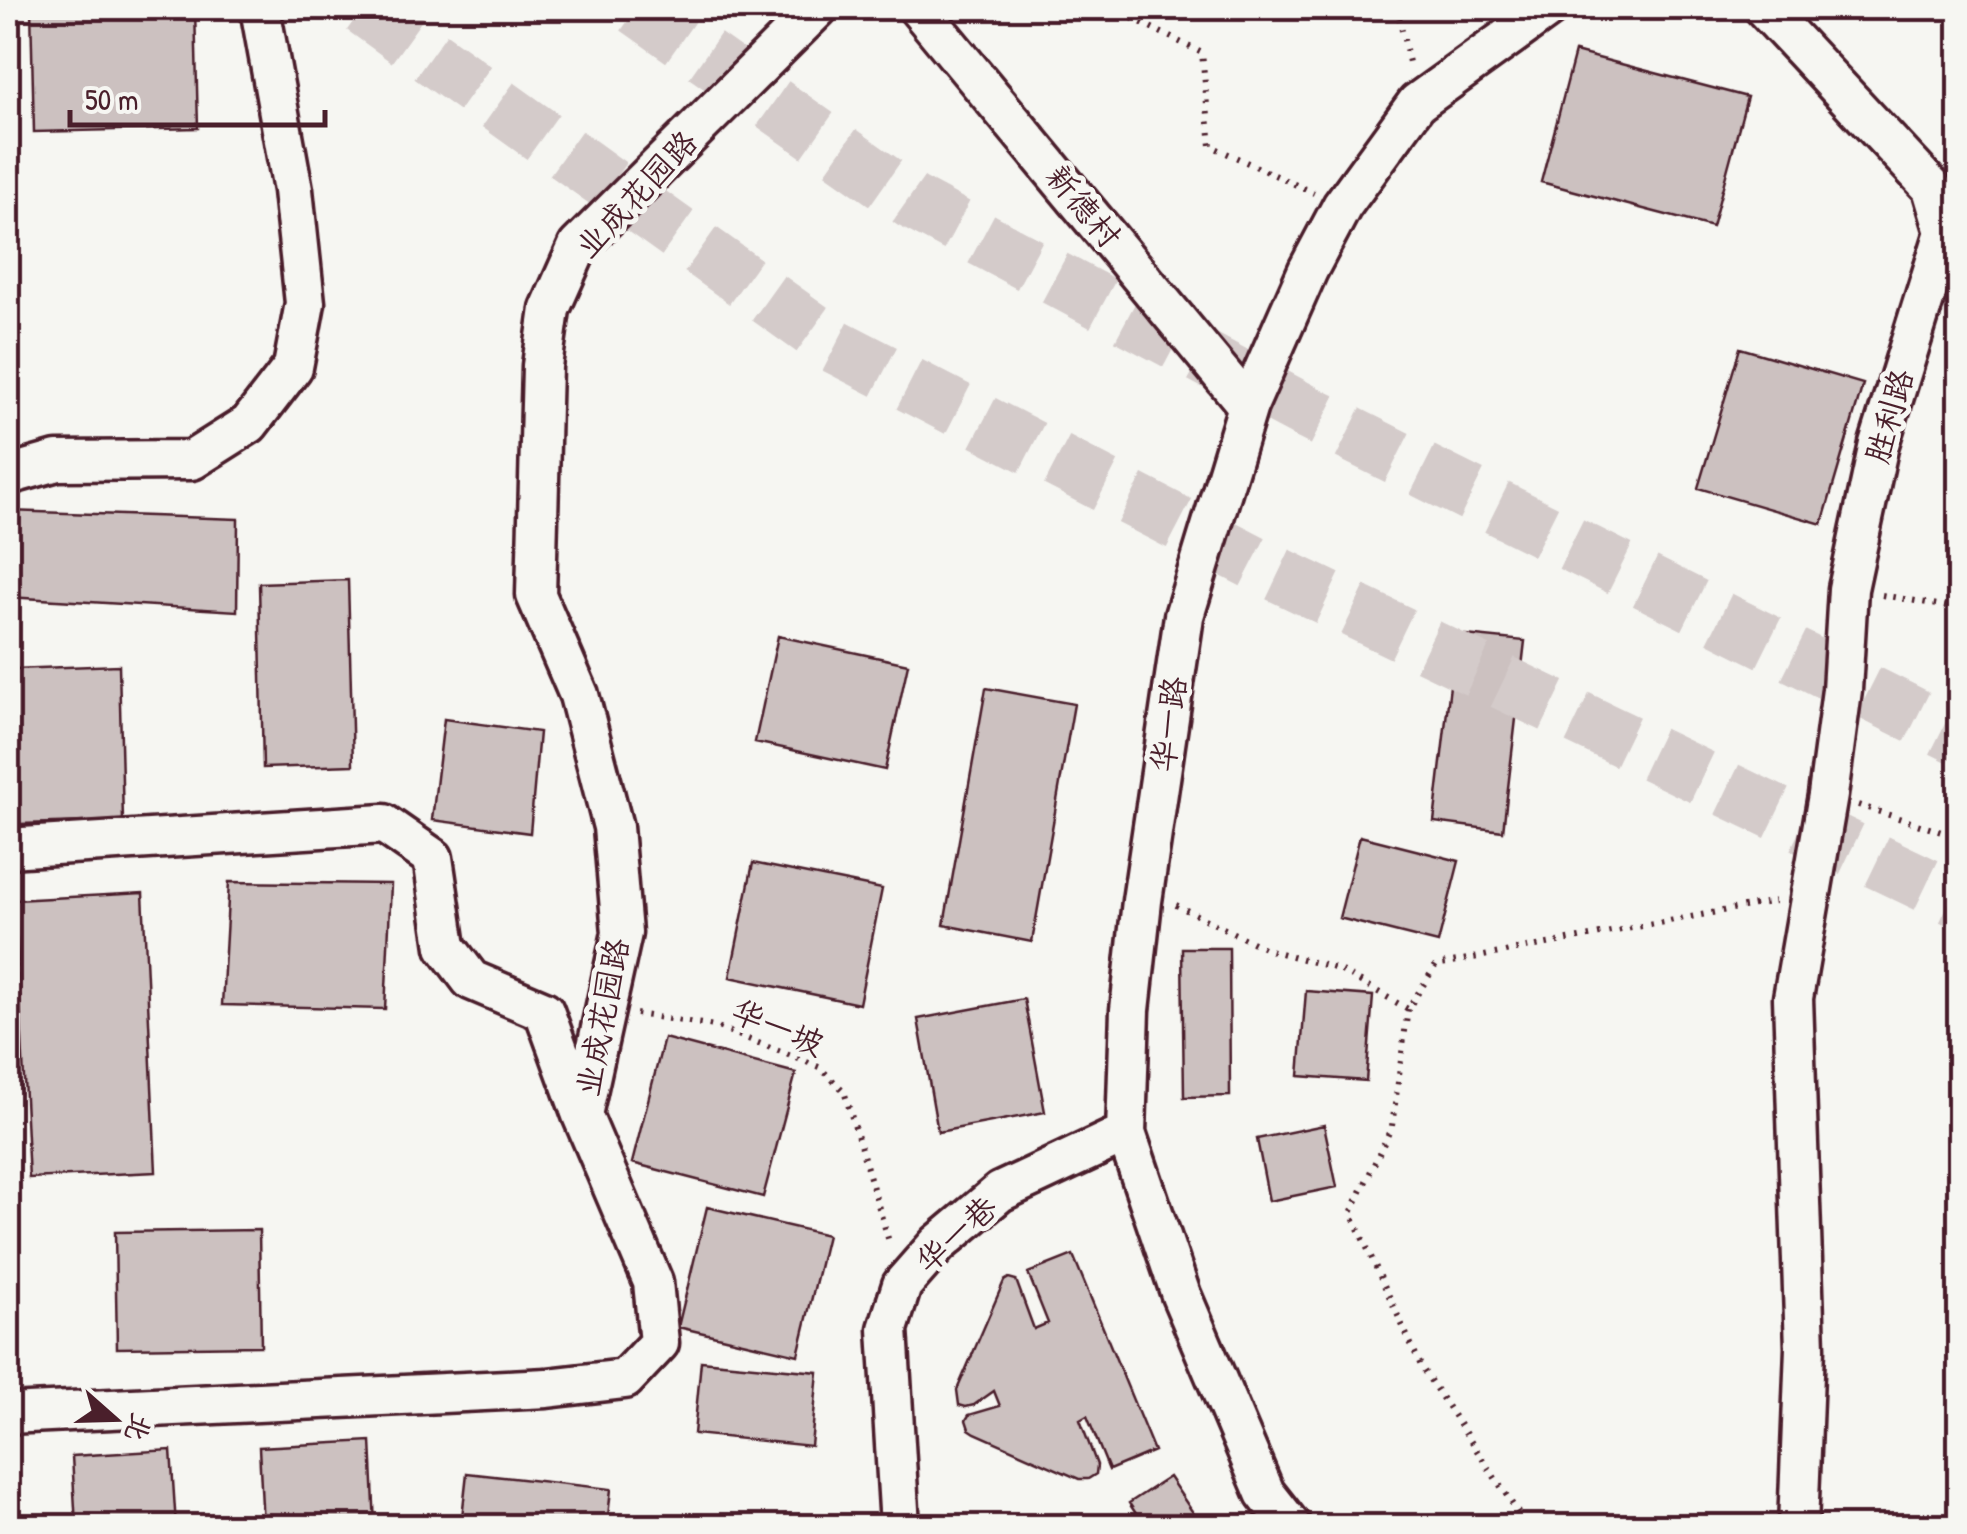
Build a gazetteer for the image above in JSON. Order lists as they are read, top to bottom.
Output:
{
  "streets": {
    "street": [
      "业成花园路",
      "新德村",
      "胜利路",
      "华一路",
      "华一巷"
    ],
    "path": ["华一坡"]
  },
  "crossings": [
    ["业成花园路", "华一坡"],
    ["新德村", "华一路"],
    ["华一路", "华一巷"],
    ["华一坡", "华一巷"]
  ],
  "scale_bar": "50 m",
  "north": "right"
}
